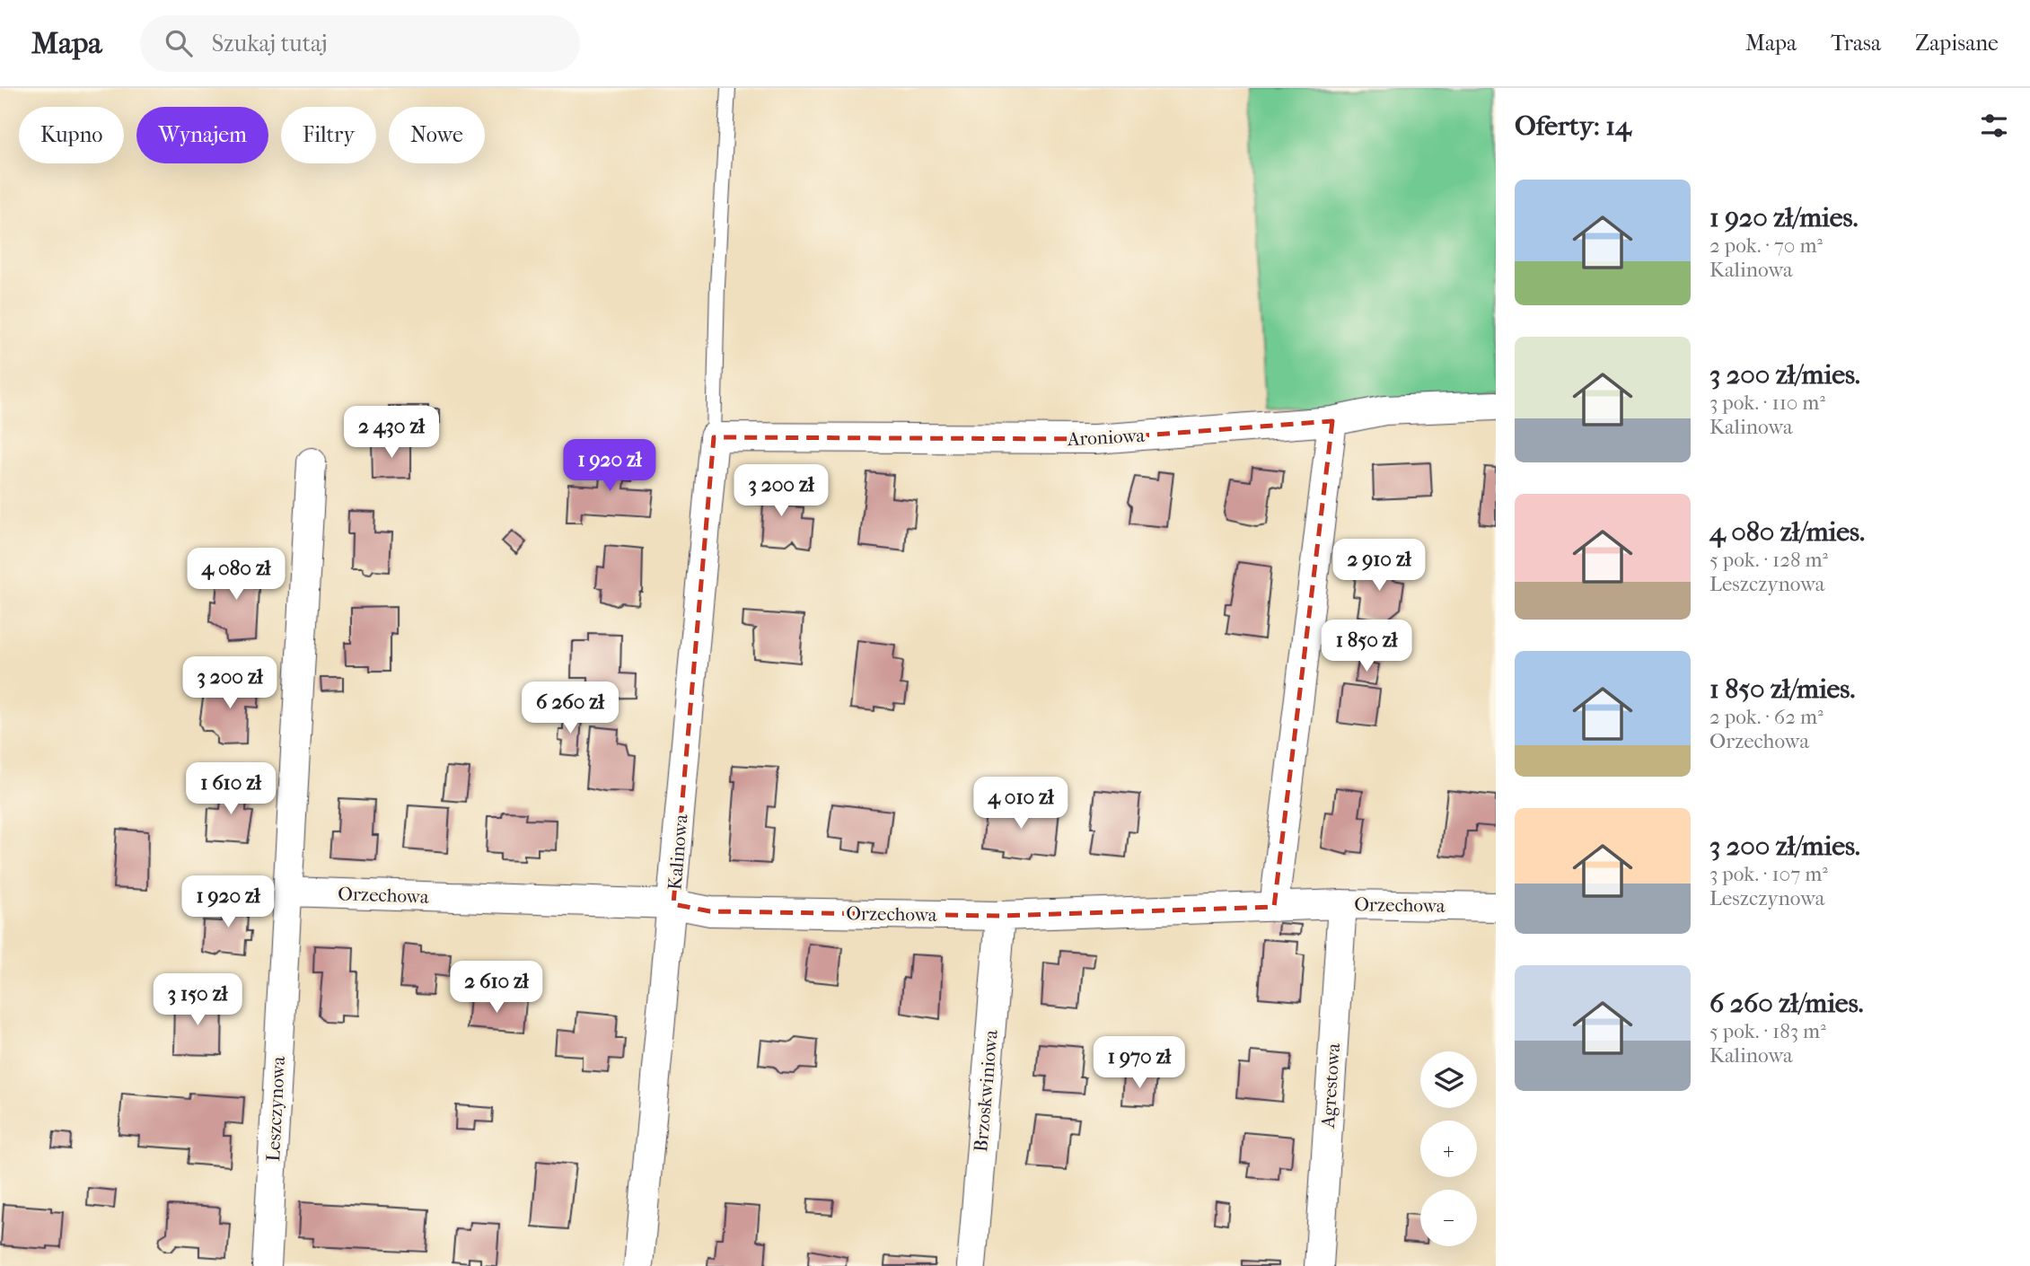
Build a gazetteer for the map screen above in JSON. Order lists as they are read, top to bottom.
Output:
{
  "streets": {
    "street": [
      "Aroniowa",
      "Kalinowa",
      "Orzechowa",
      "Agrestowa",
      "Brzoskwiniowa",
      "Leszczynowa"
    ]
  },
  "crossings": [
    ["Aroniowa", "Kalinowa"],
    ["Kalinowa", "Orzechowa"],
    ["Orzechowa", "Agrestowa"],
    ["Orzechowa", "Brzoskwiniowa"],
    ["Orzechowa", "Leszczynowa"]
  ],
  "page": {
    "header": "Mapa",
    "search": "Szukaj tutaj",
    "nav": ["Mapa", "Trasa", "Zapisane"],
    "heading": "Oferty: 14",
    "chip": [
      "Kupno",
      "Wynajem",
      "Filtry",
      "Nowe"
    ],
    "list": [
      {
        "name": "1 920 zł/mies.",
        "note": "2 pok. · 70 m² · Kalinowa"
      },
      {
        "name": "3 200 zł/mies.",
        "note": "3 pok. · 110 m² · Kalinowa"
      },
      {
        "name": "4 080 zł/mies.",
        "note": "5 pok. · 128 m² · Leszczynowa"
      },
      {
        "name": "1 850 zł/mies.",
        "note": "2 pok. · 62 m² · Orzechowa"
      },
      {
        "name": "3 200 zł/mies.",
        "note": "3 pok. · 107 m² · Leszczynowa"
      },
      {
        "name": "6 260 zł/mies.",
        "note": "5 pok. · 183 m² · Kalinowa"
      }
    ],
    "price": [
      "2 430 zł",
      "1 920 zł",
      "3 200 zł",
      "2 910 zł",
      "4 080 zł",
      "1 850 zł",
      "3 200 zł",
      "6 260 zł",
      "1 610 zł",
      "4 010 zł",
      "1 920 zł",
      "2 610 zł",
      "3 150 zł",
      "1 970 zł"
    ],
    "map_buttons": ["+", "−"]
  }
}
